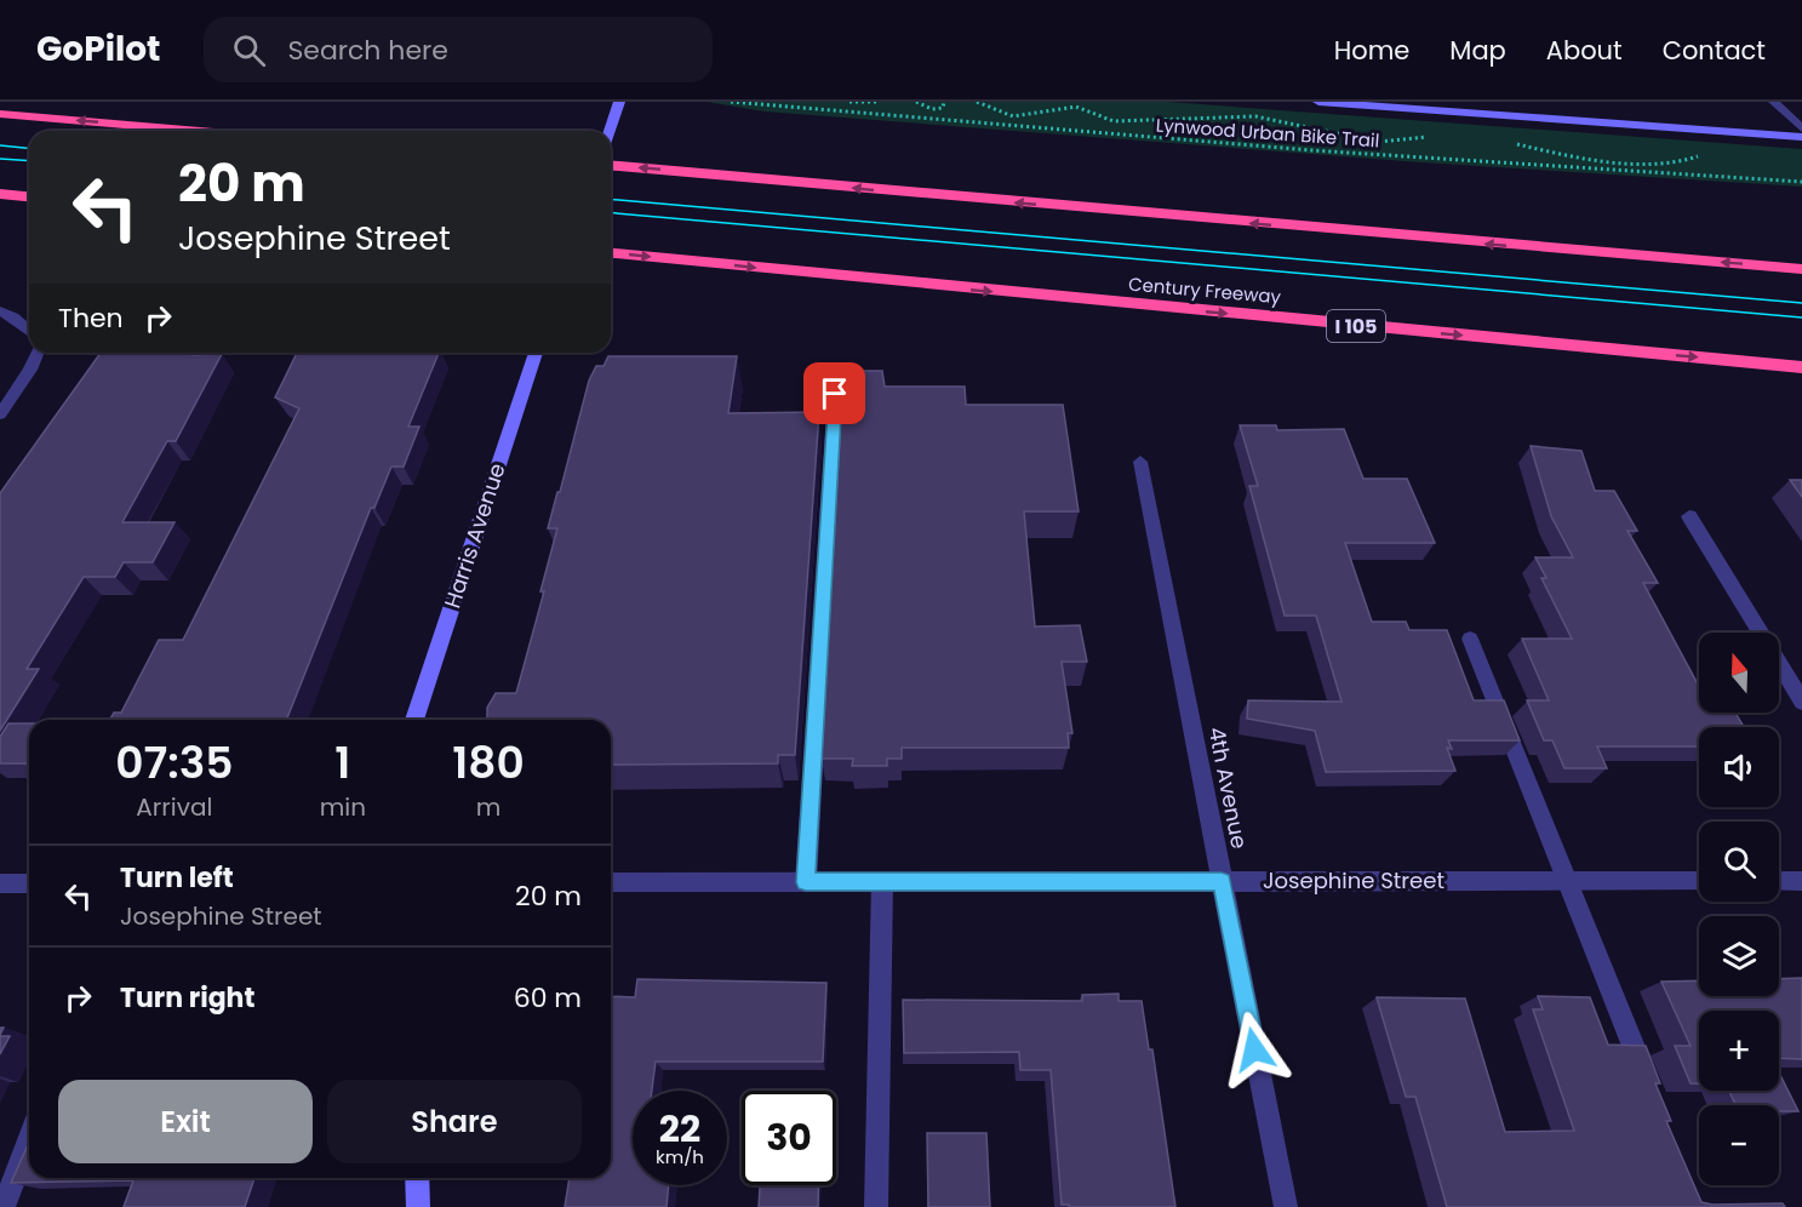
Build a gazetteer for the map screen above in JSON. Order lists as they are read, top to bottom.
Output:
{
  "streets": {
    "highway": ["Century Freeway", "I 105"],
    "street": ["Harris Avenue", "4th Avenue", "Josephine Street"],
    "path": ["Lynwood Urban Bike Trail"]
  },
  "crossings": [
    ["4th Avenue", "Josephine Street"]
  ],
  "north": "top",
  "page": {
    "header": "GoPilot",
    "search": "Search here",
    "nav": [
      "Home",
      "Map",
      "About",
      "Contact"
    ],
    "turn": ["20 m", "Josephine Street"],
    "then": "Then",
    "map_buttons": ["+", "−"],
    "eta": [
      "07:35",
      "Arrival",
      "1",
      "min",
      "180",
      "m"
    ],
    "list": [
      {
        "name": "Turn left",
        "note": "Josephine Street",
        "value": "20 m"
      },
      {
        "name": "Turn right",
        "value": "60 m"
      }
    ],
    "buttons": ["Exit", "Share"],
    "speed": "22 km/h",
    "limit": "30"
  }
}
